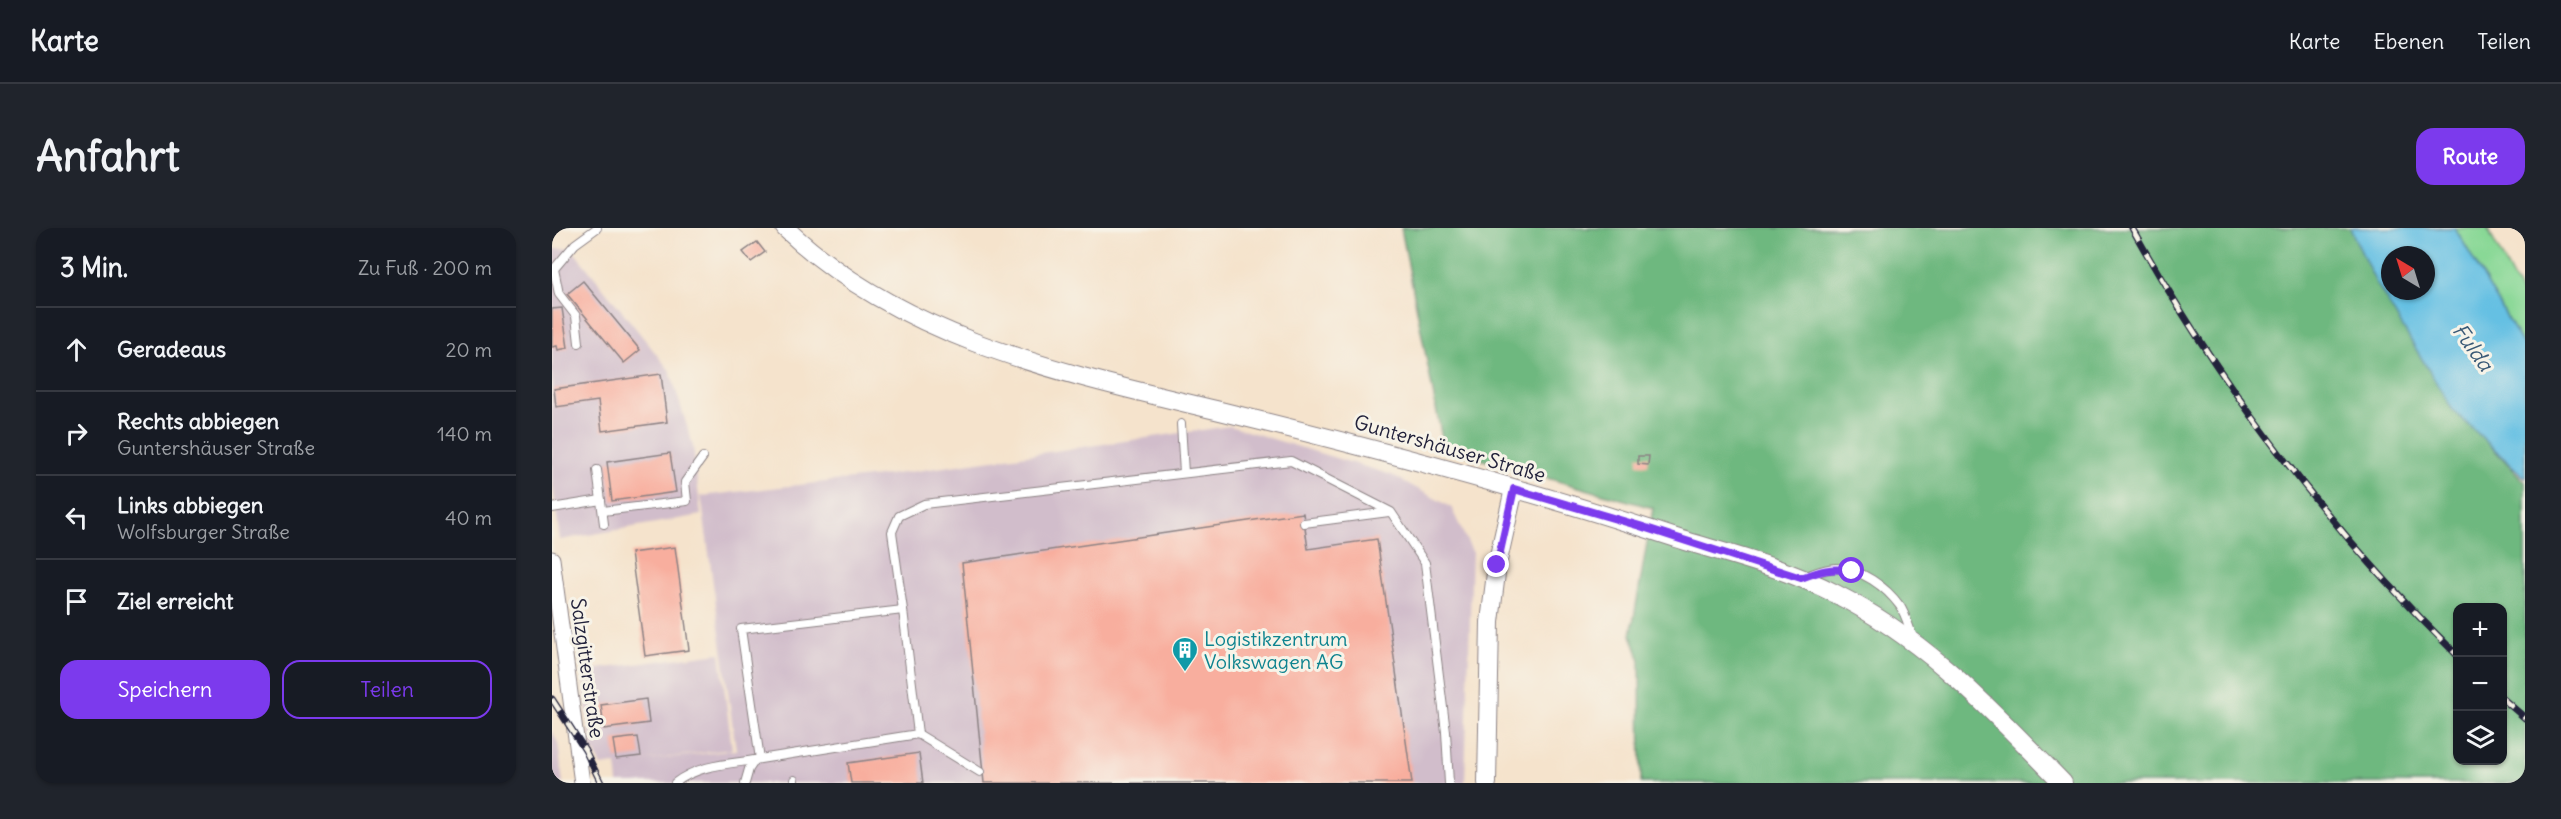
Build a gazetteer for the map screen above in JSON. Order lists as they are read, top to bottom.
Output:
{
  "streets": {
    "street": ["Guntershäuser Straße", "Salzgitterstraße"]
  },
  "water": ["Fulda"],
  "places": {
    "building": ["Logistikzentrum Volkswagen AG"]
  },
  "north": "top left",
  "page": {
    "header": "Karte",
    "nav": ["Karte", "Ebenen", "Teilen"],
    "buttons": [
      "Route",
      ["Speichern", "Teilen"]
    ],
    "title": "Anfahrt",
    "heading": ["3 Min.", "Zu Fuß · 200 m"],
    "list": [
      ["Geradeaus", "20 m"],
      ["Rechts abbiegen", "Guntershäuser Straße", "140 m"],
      ["Links abbiegen", "Wolfsburger Straße", "40 m"],
      "Ziel erreicht"
    ],
    "map_buttons": ["+", "−"]
  }
}
